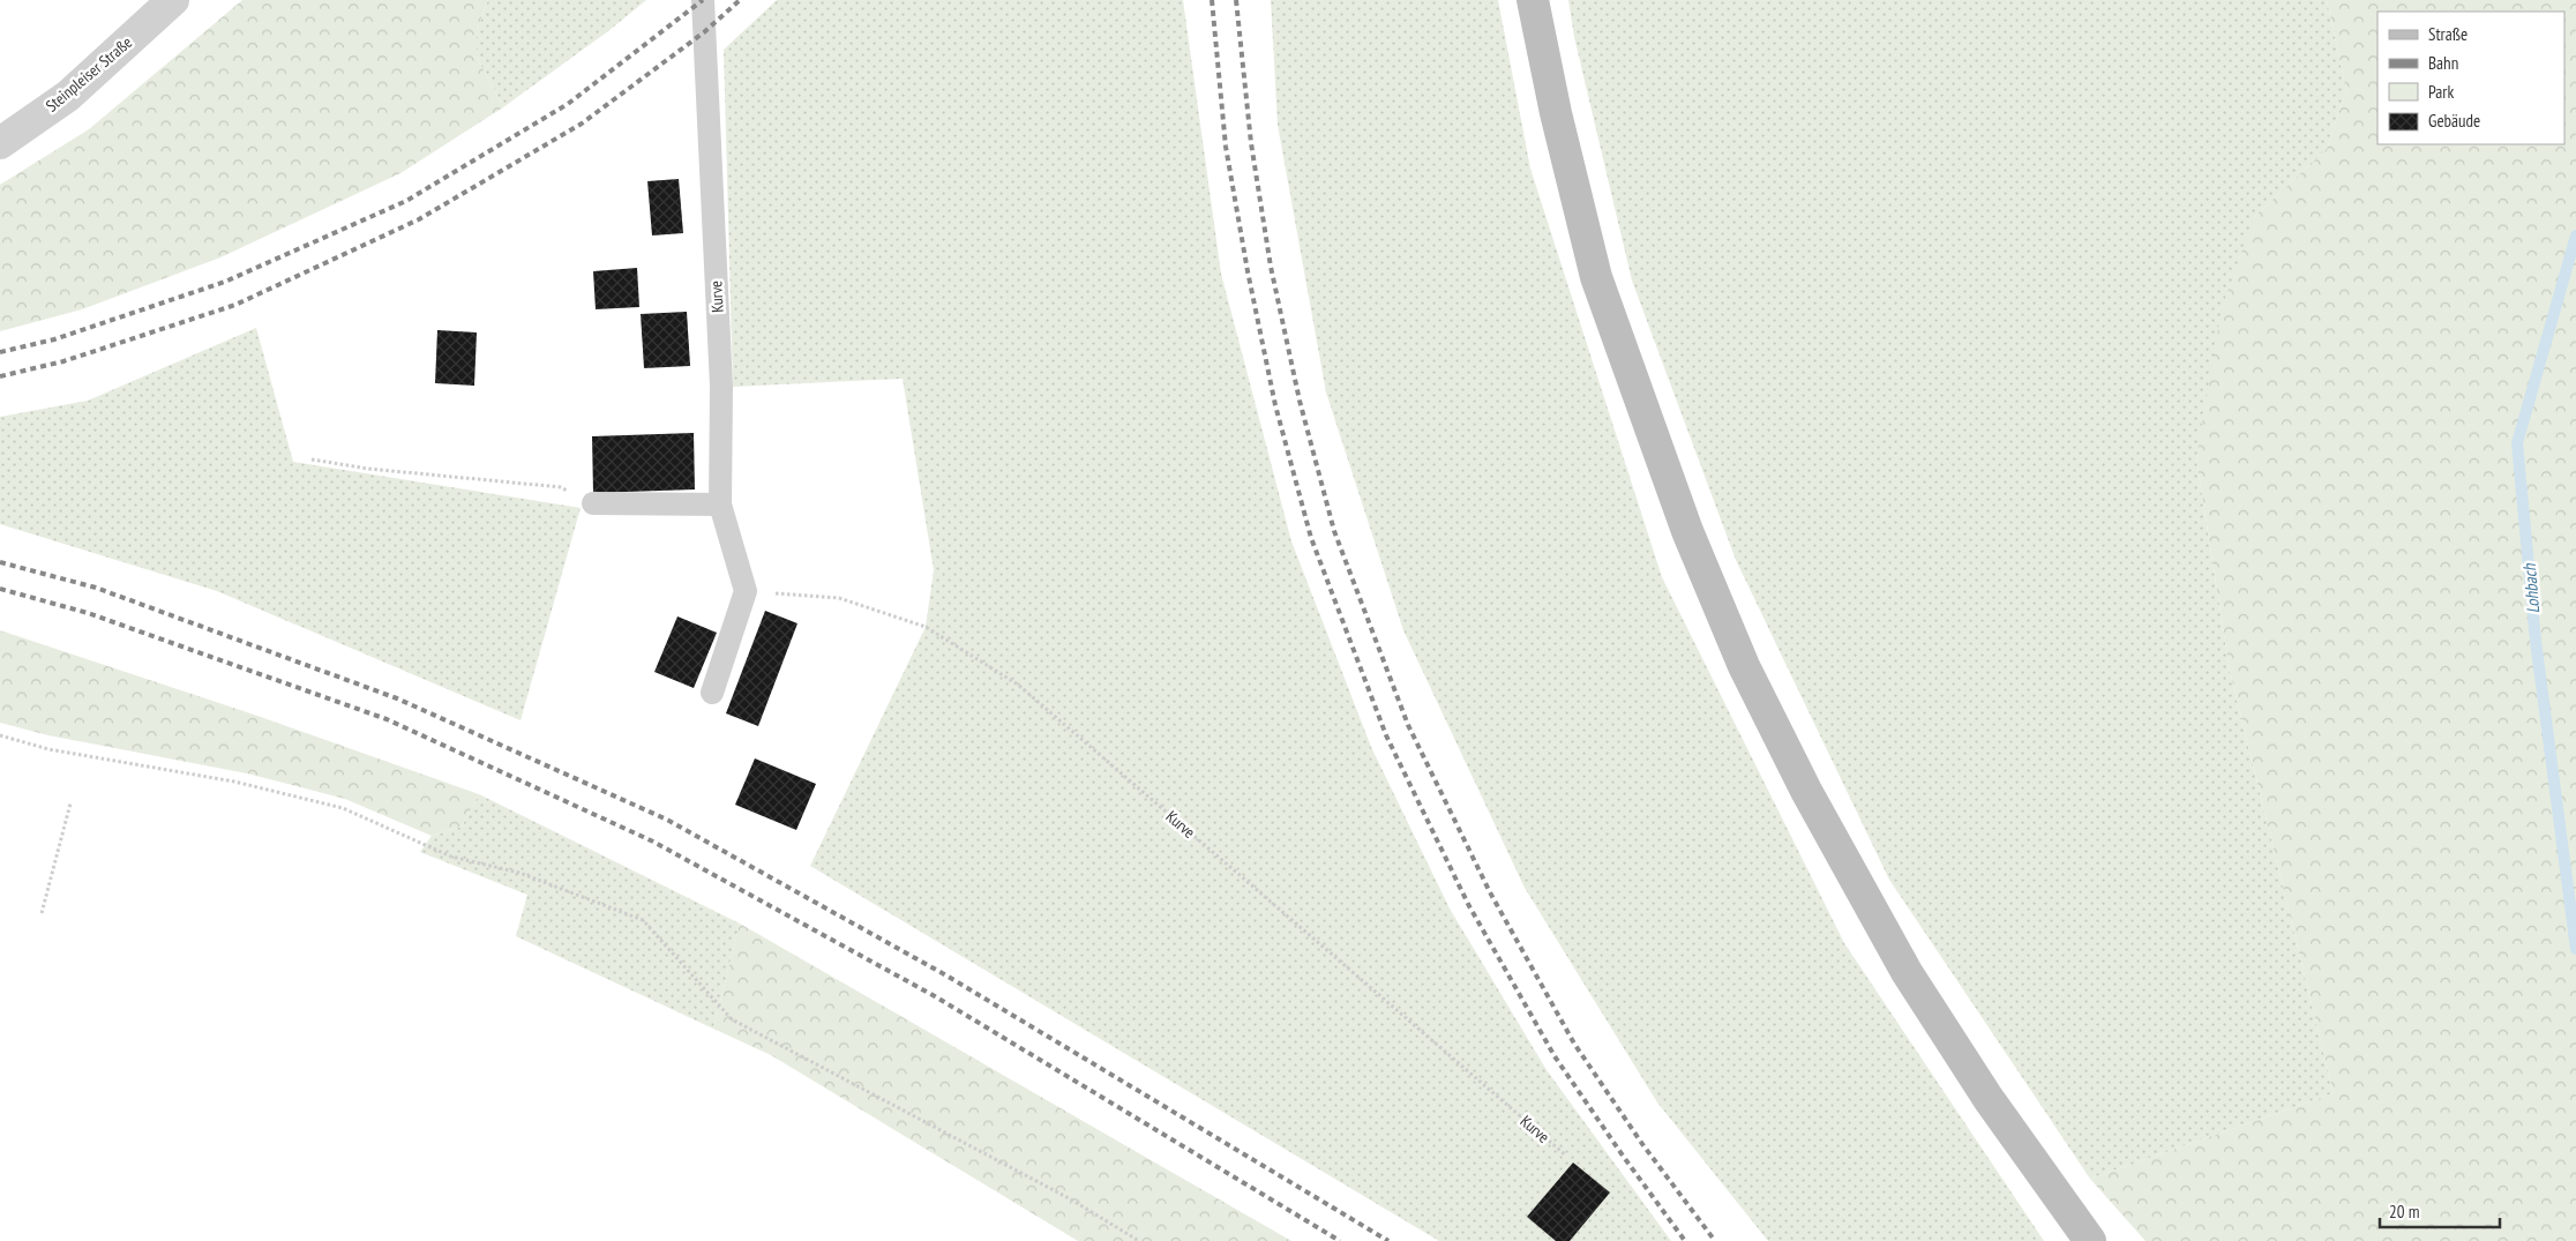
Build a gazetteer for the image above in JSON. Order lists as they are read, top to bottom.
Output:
{
  "streets": {
    "street": ["Steinpleiser Straße"],
    "lane": ["Kurve"]
  },
  "water": ["Lohbach"],
  "legend": [
    "Straße",
    "Bahn",
    "Park",
    "Gebäude"
  ],
  "scale_bar": "20 m"
}
